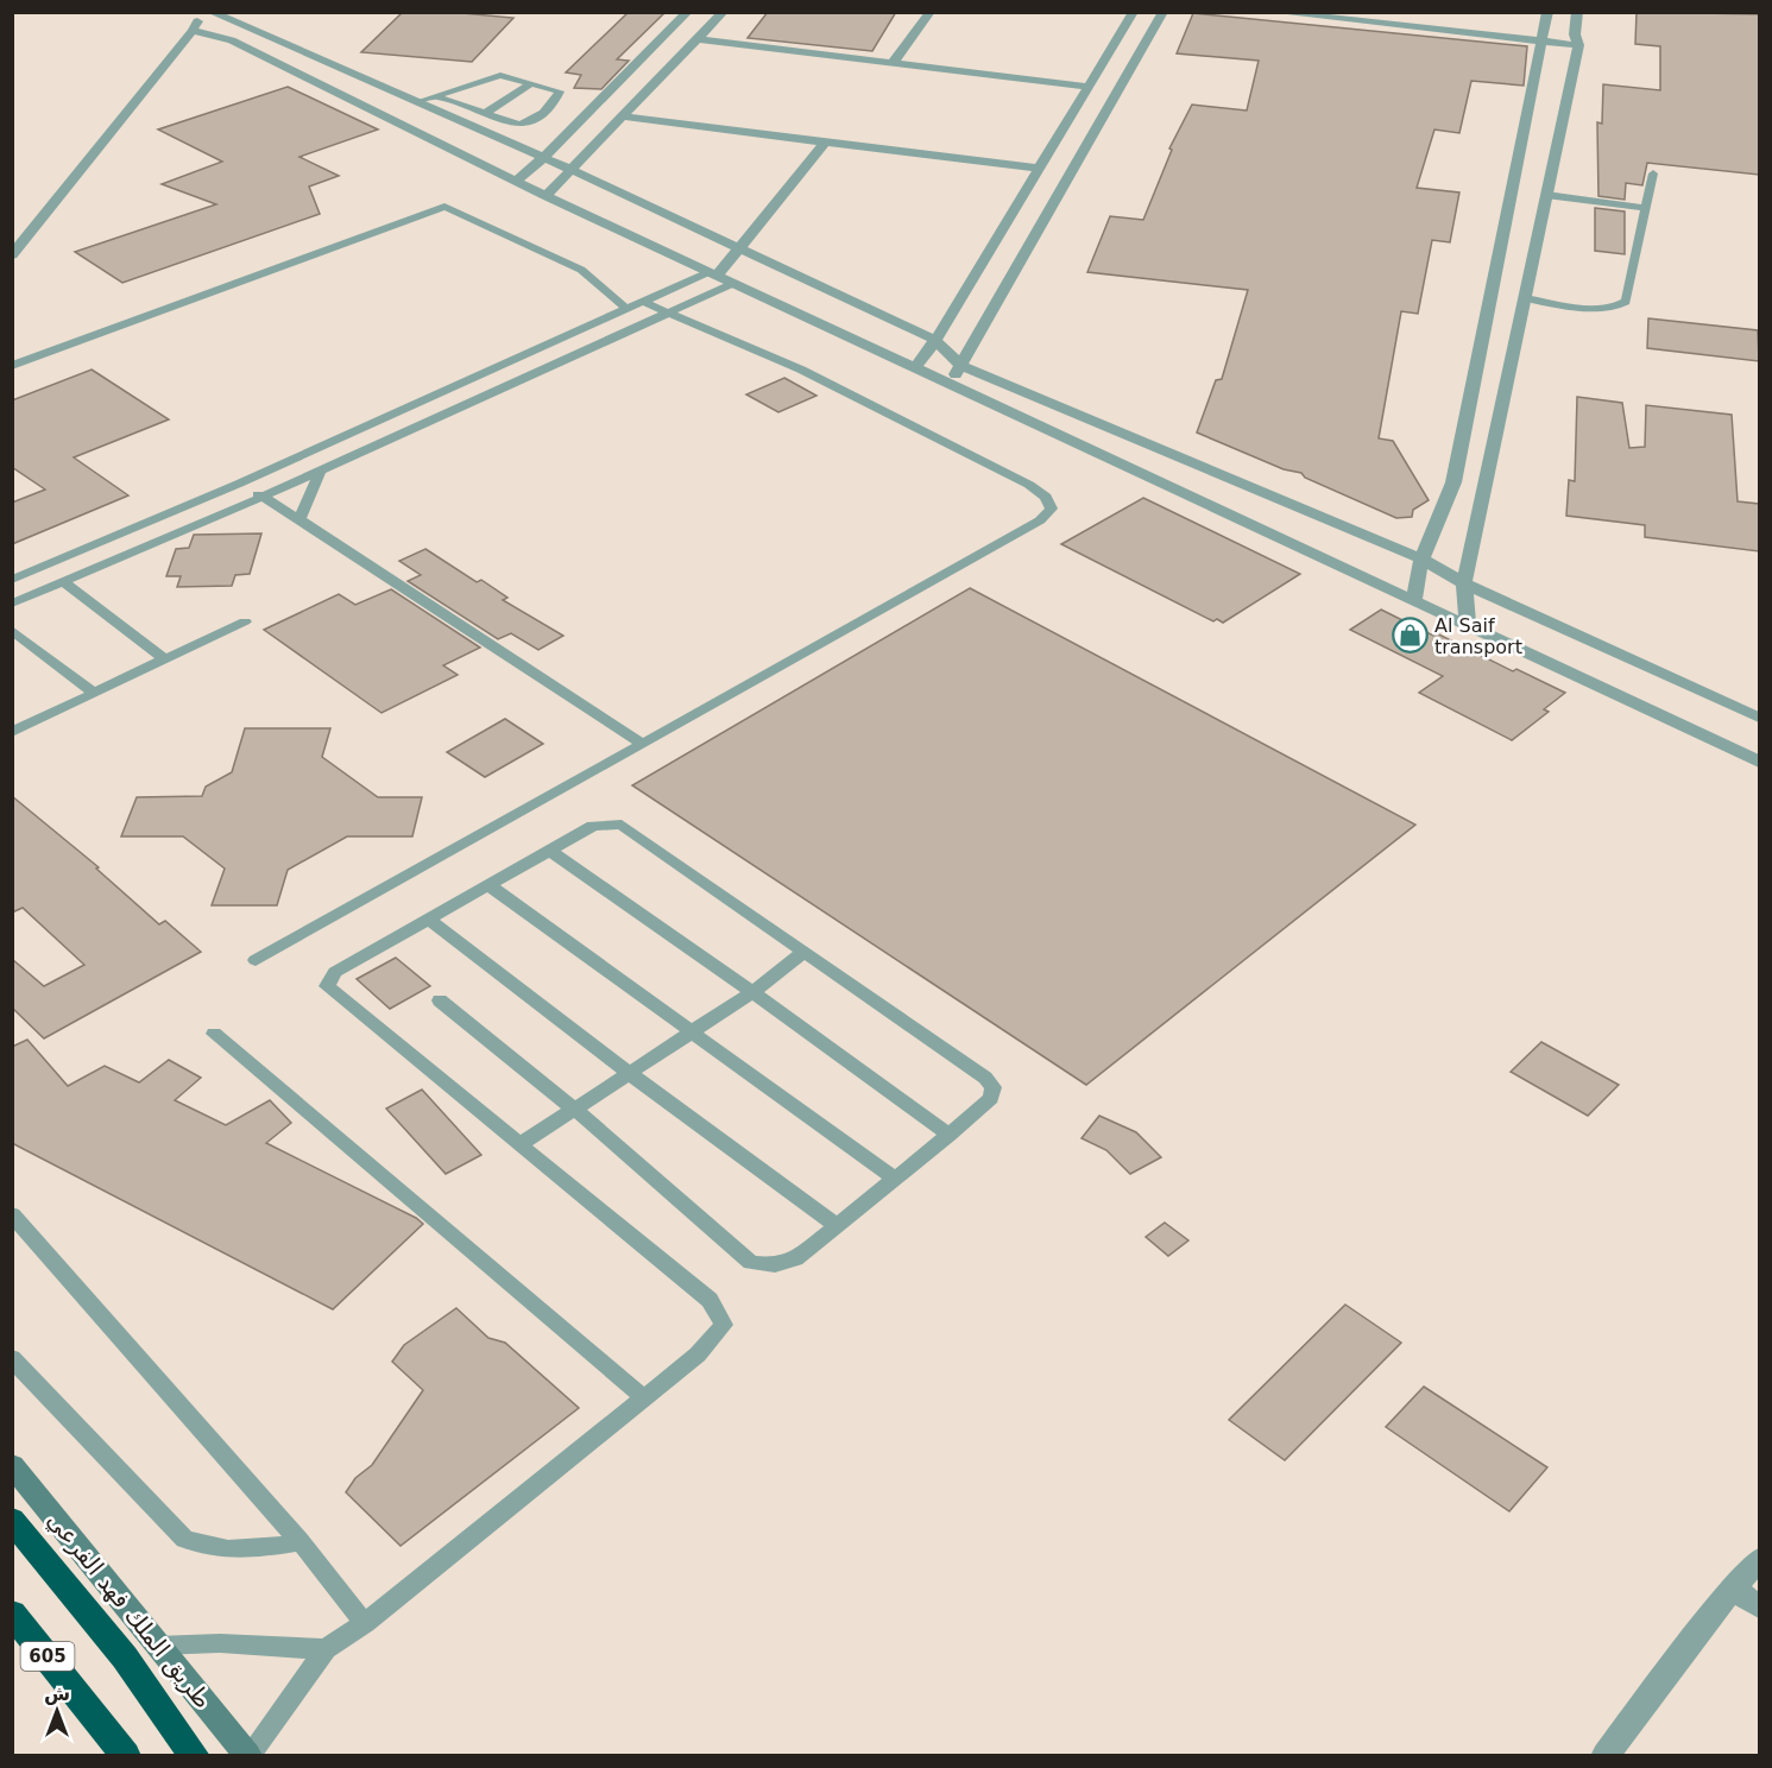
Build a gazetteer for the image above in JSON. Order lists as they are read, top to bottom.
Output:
{
  "streets": {
    "highway": ["605"],
    "main road": ["طريق الملك فهد الفرعي"]
  },
  "places": {
    "shop": ["Al Saif transport"]
  },
  "north": "top"
}
